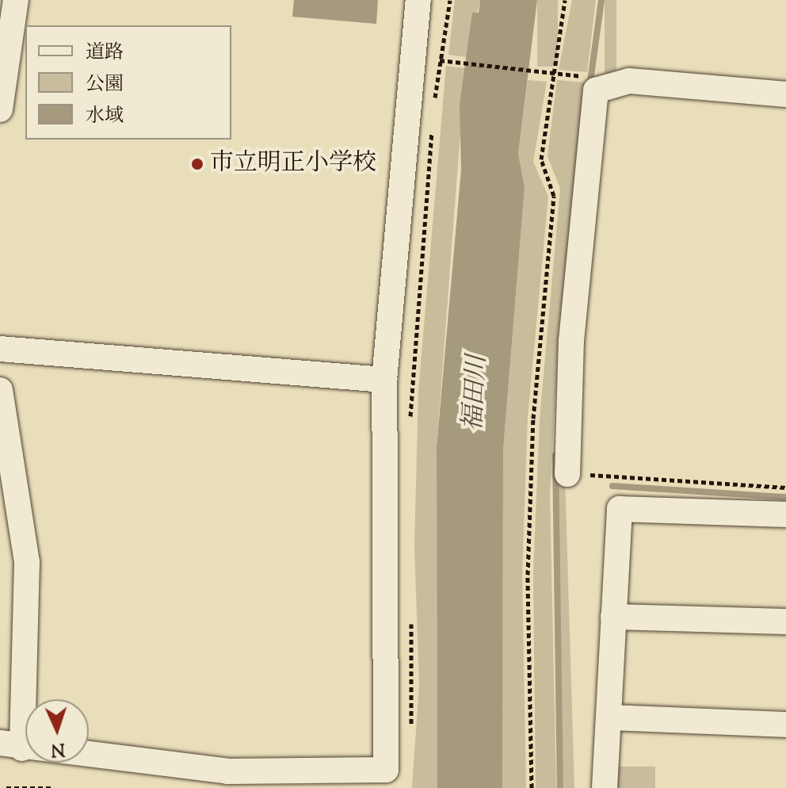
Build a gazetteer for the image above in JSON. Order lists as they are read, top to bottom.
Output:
{
  "water": ["福田川"],
  "places": ["市立明正小学校"],
  "legend": ["道路", "公園", "水域"],
  "north": "bottom"
}
